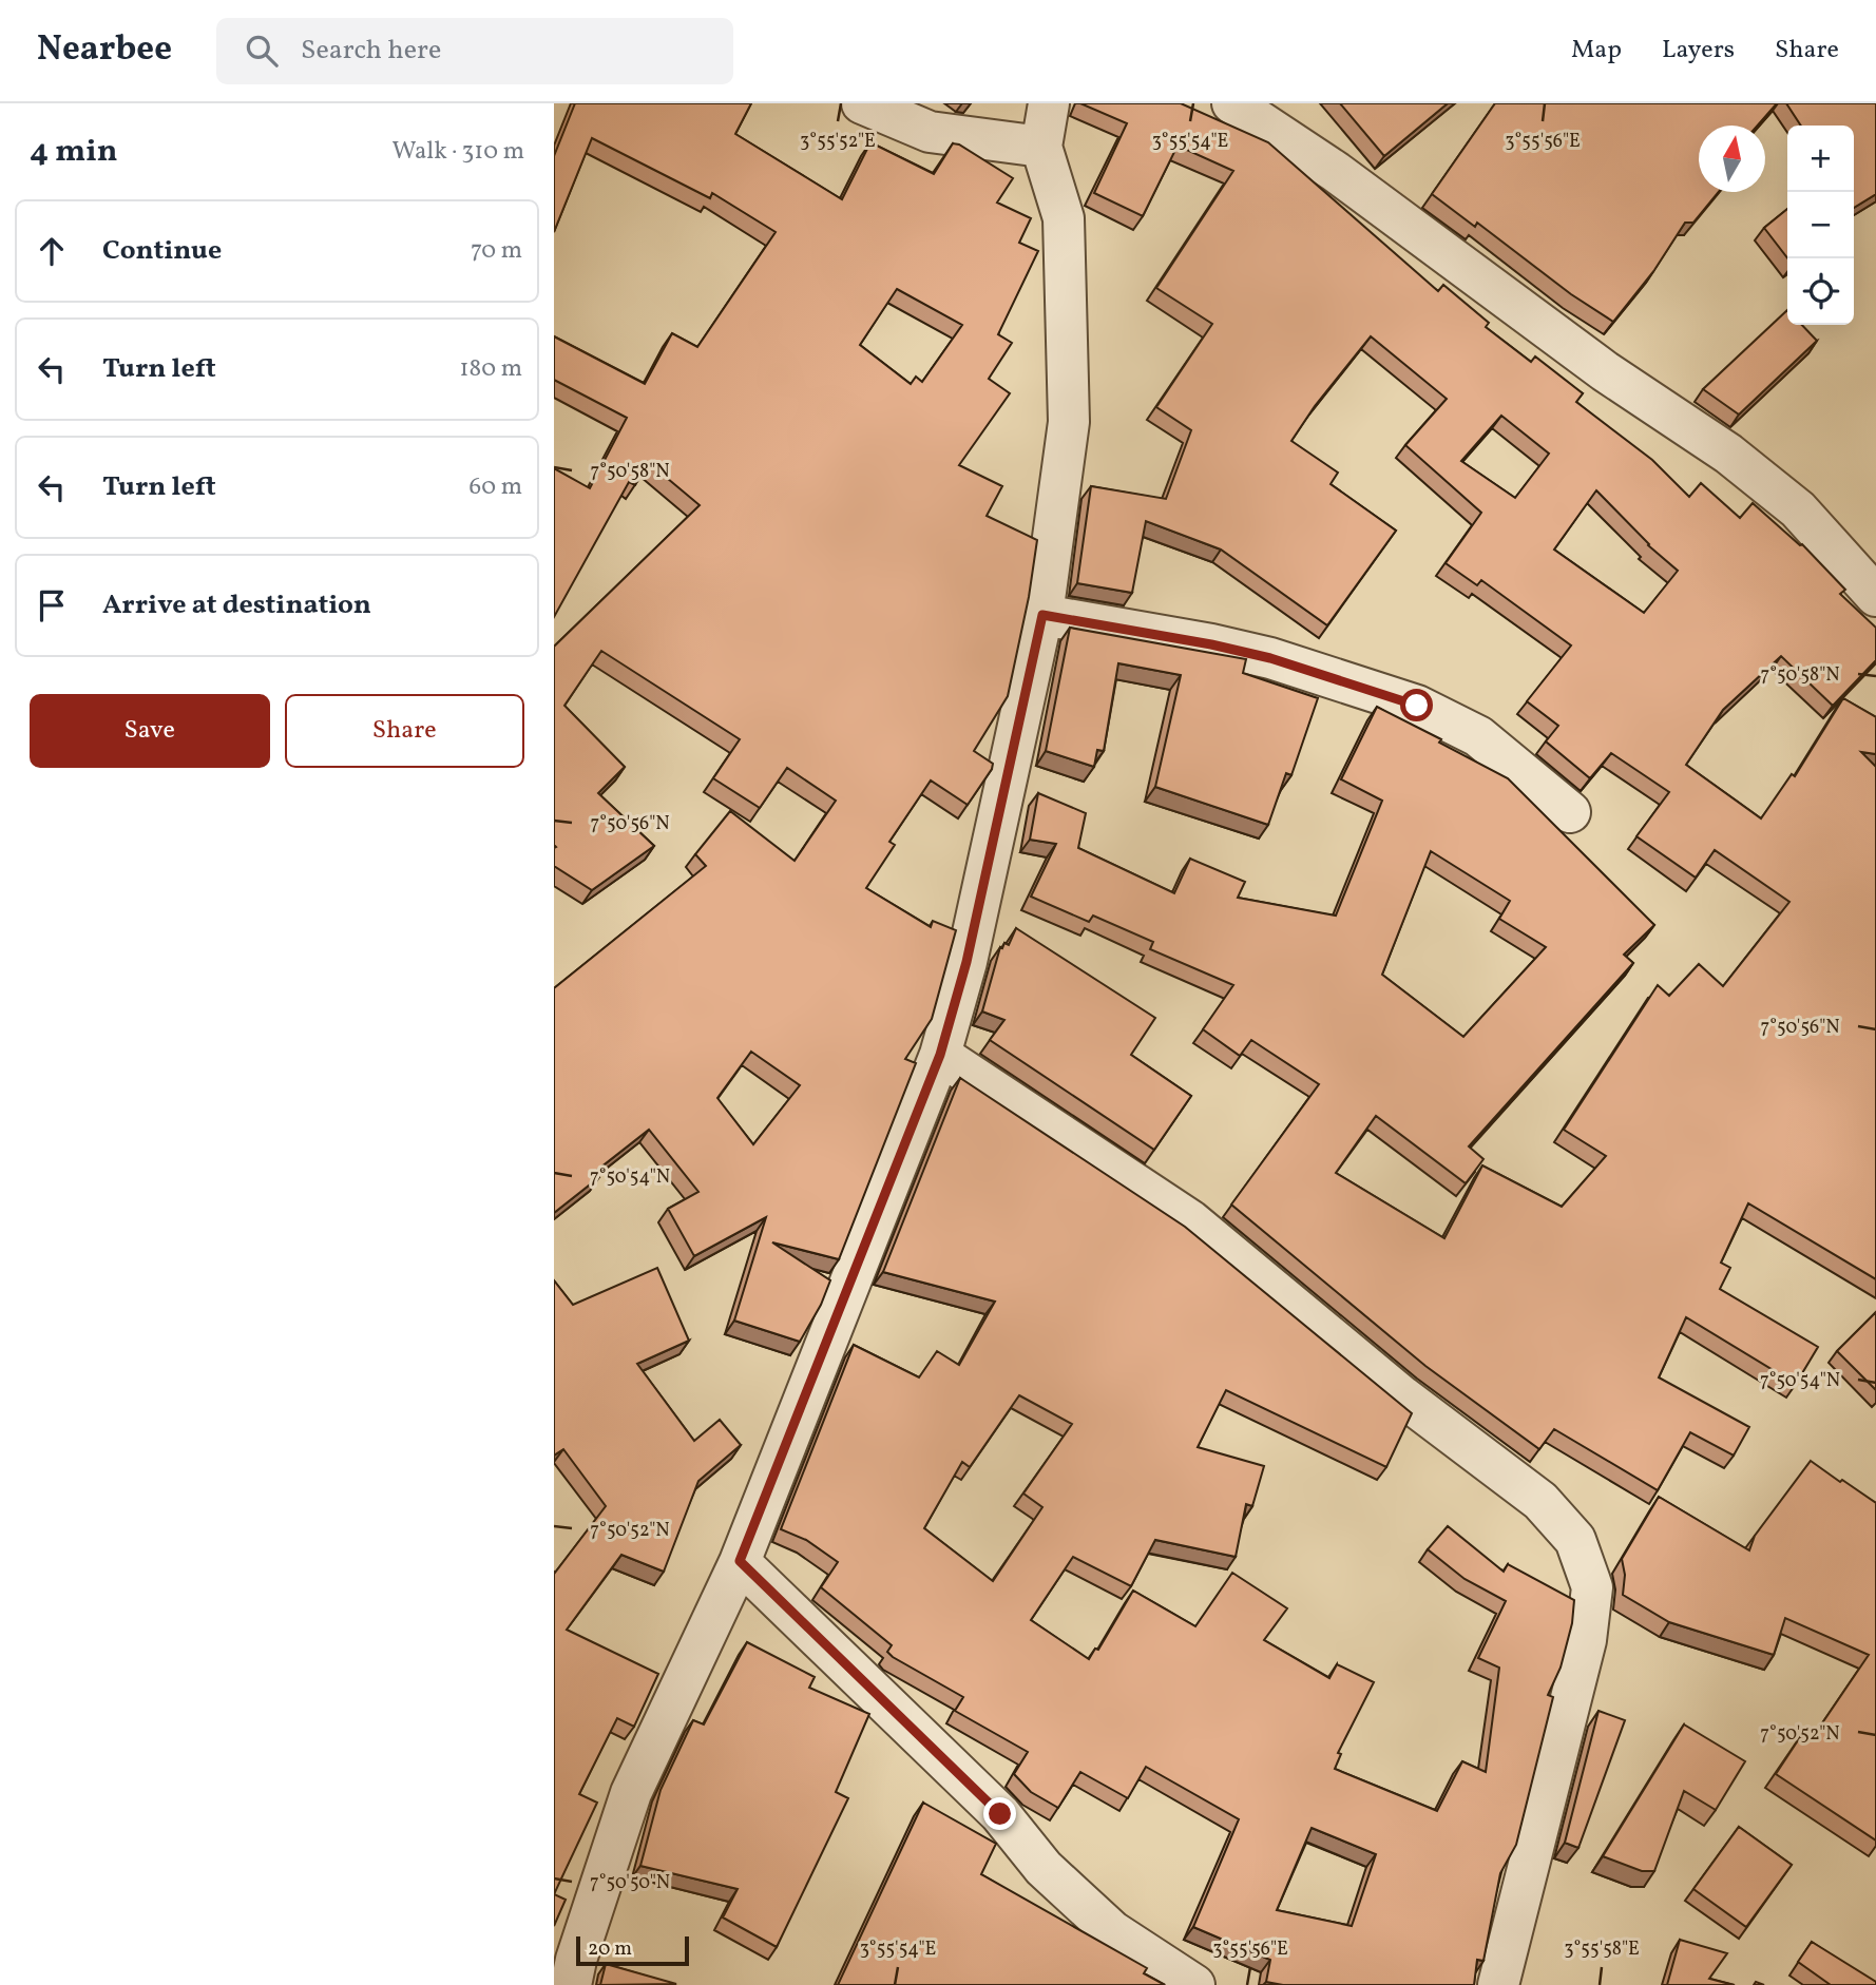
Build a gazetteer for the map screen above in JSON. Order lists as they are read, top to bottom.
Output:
{
  "scale_bar": "20 m",
  "north": "top",
  "page": {
    "header": "Nearbee",
    "search": "Search here",
    "nav": ["Map", "Layers", "Share"],
    "heading": ["4 min", "Walk · 310 m"],
    "map_buttons": ["+", "−"],
    "list": [
      ["Continue", "70 m"],
      ["Turn left", "180 m"],
      ["Turn left", "60 m"],
      "Arrive at destination"
    ],
    "buttons": ["Save", "Share"],
    "scale": "20 m"
  },
  "coordinates": [
    "3°55'52\"E",
    "3°55'54\"E",
    "3°55'56\"E",
    "7°50'58\"N",
    "7°50'56\"N",
    "7°50'54\"N",
    "7°50'52\"N",
    "7°50'50\"N",
    "3°55'58\"E"
  ]
}
